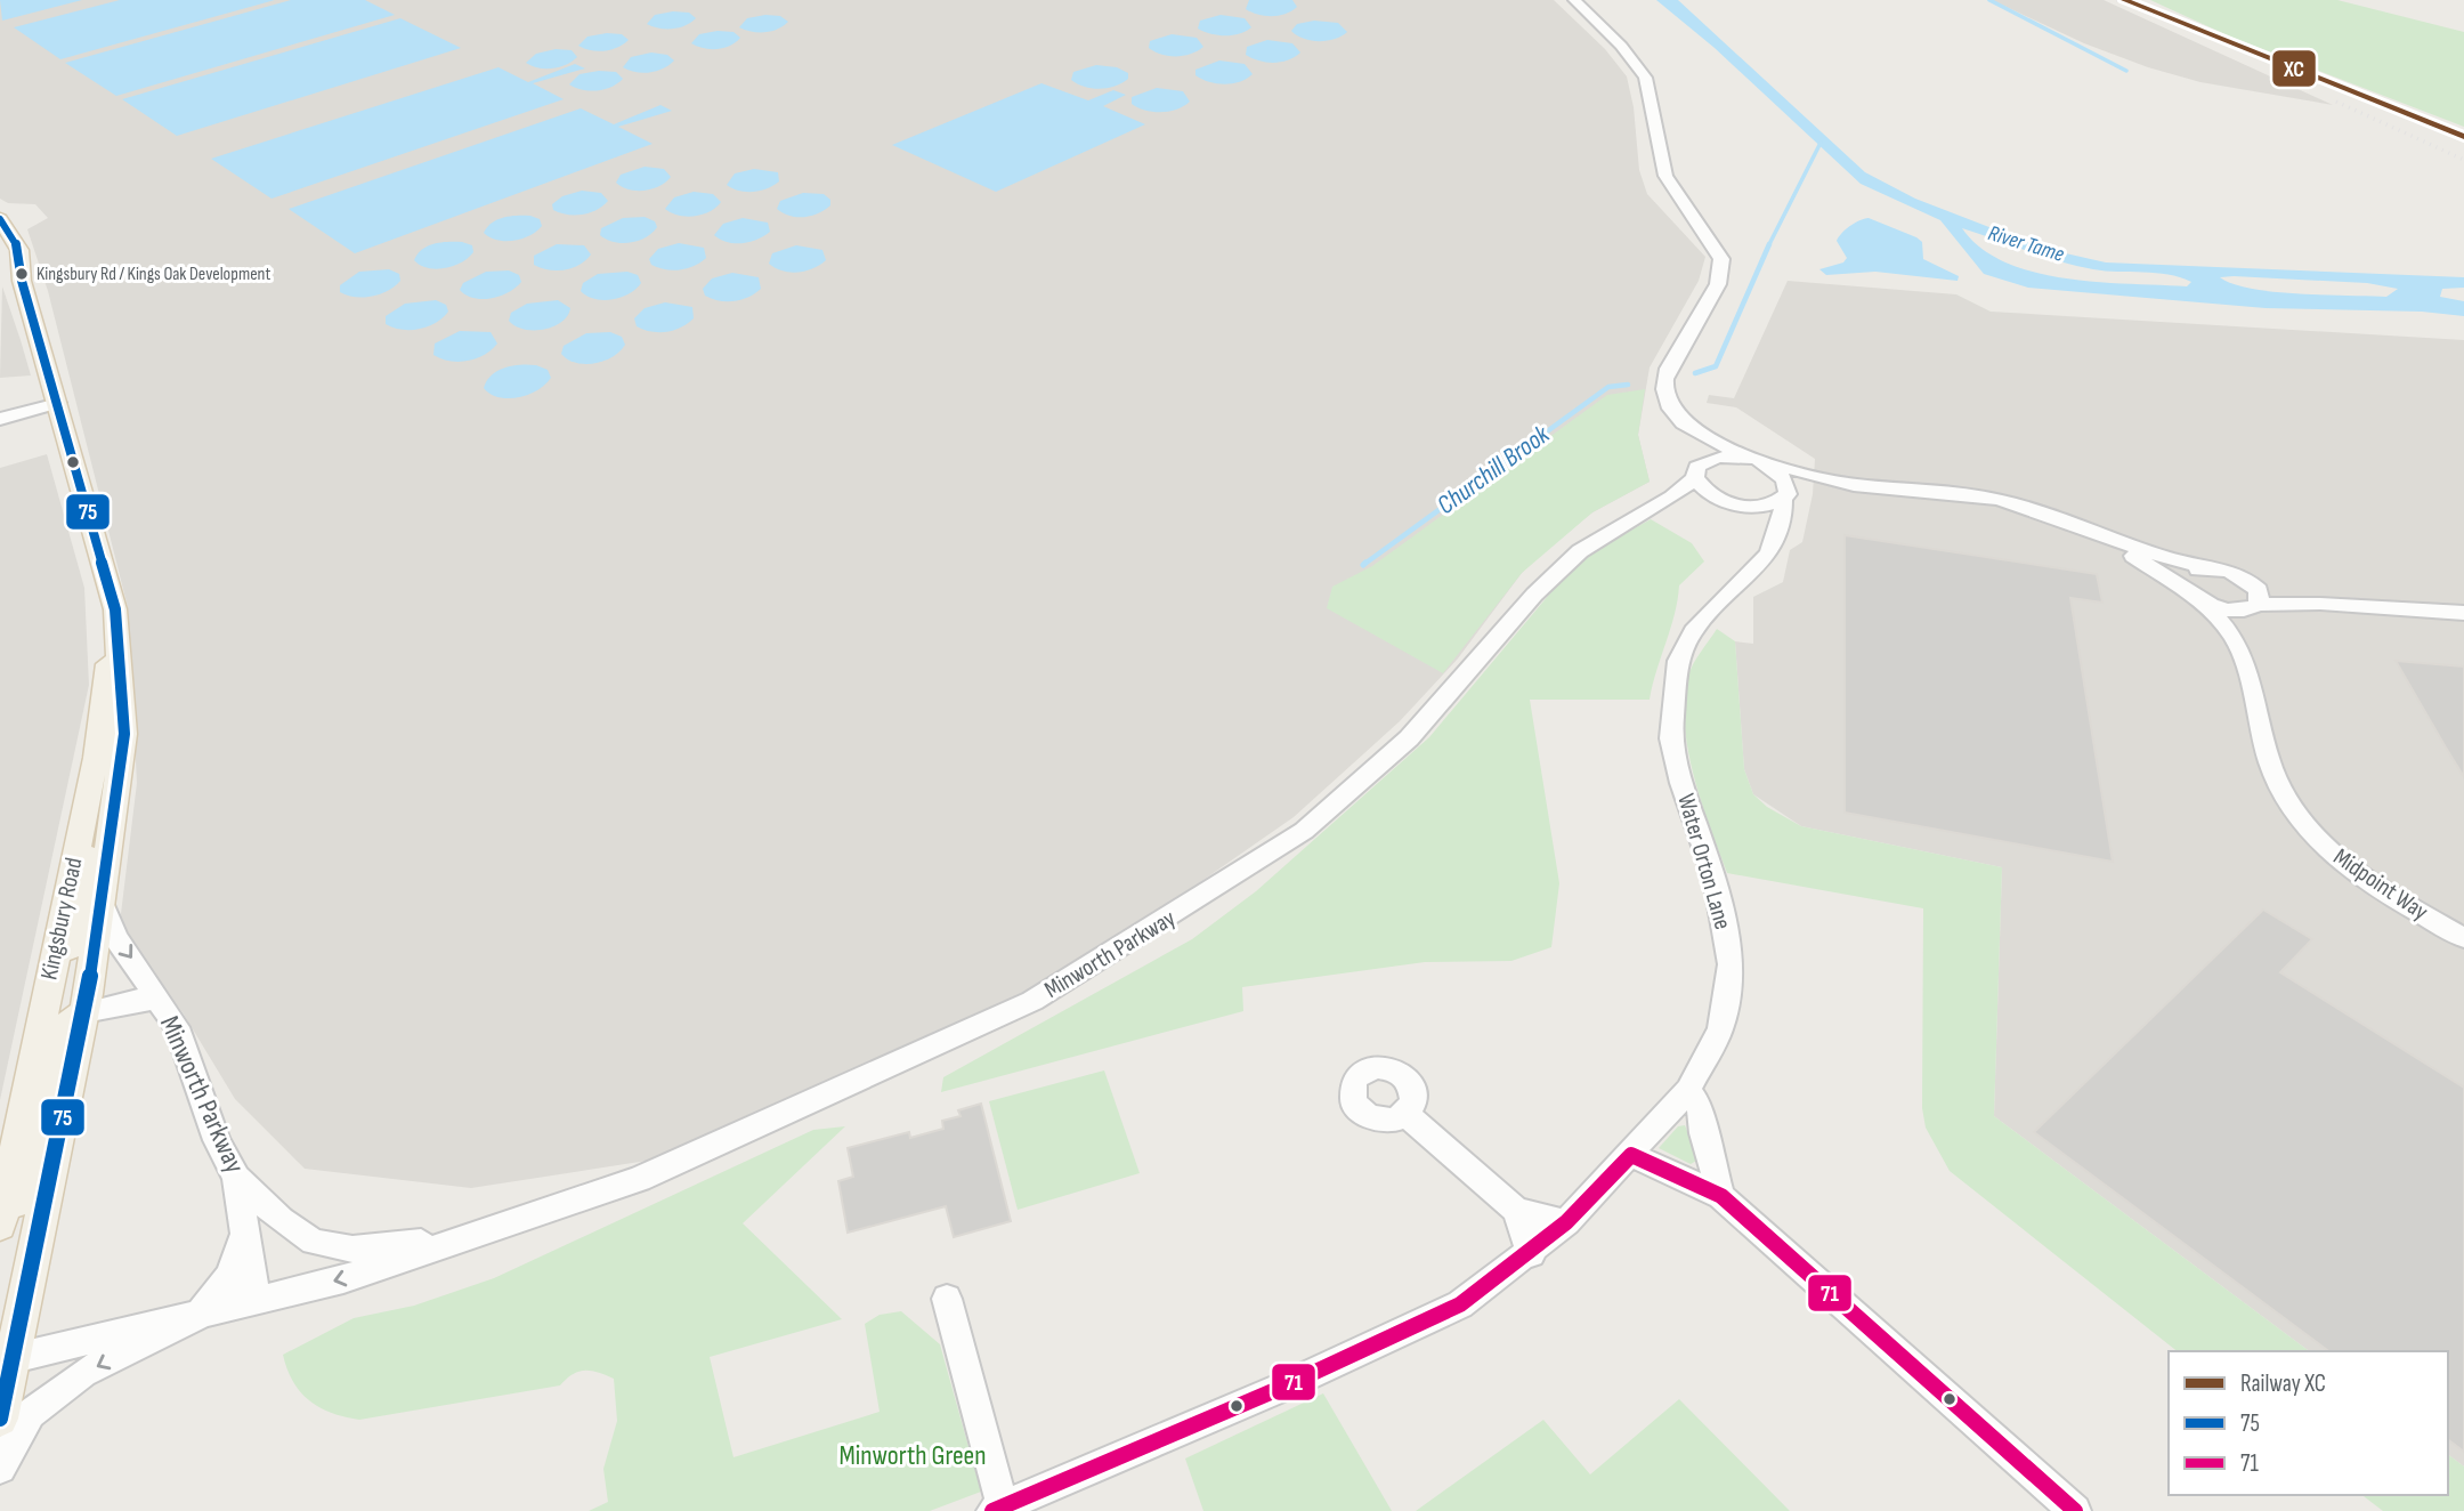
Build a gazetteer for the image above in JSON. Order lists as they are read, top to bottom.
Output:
{
  "streets": {
    "main road": ["Kingsbury Road"],
    "street": ["Water Orton Lane", "Midpoint Way", "Minworth Parkway"]
  },
  "crossings": [
    ["Water Orton Lane", "Midpoint Way"],
    ["Water Orton Lane", "Minworth Parkway"],
    ["Midpoint Way", "Minworth Parkway"],
    ["Kingsbury Road", "Minworth Parkway"]
  ],
  "water": ["River Tame", "Churchill Brook"],
  "parks": ["Minworth Green"],
  "places": ["Kingsbury Rd / Kings Oak Development"],
  "lines": ["rail line XC", "transit line 75", "transit line 71"],
  "legend": ["Railway XC", "75", "71"]
}
